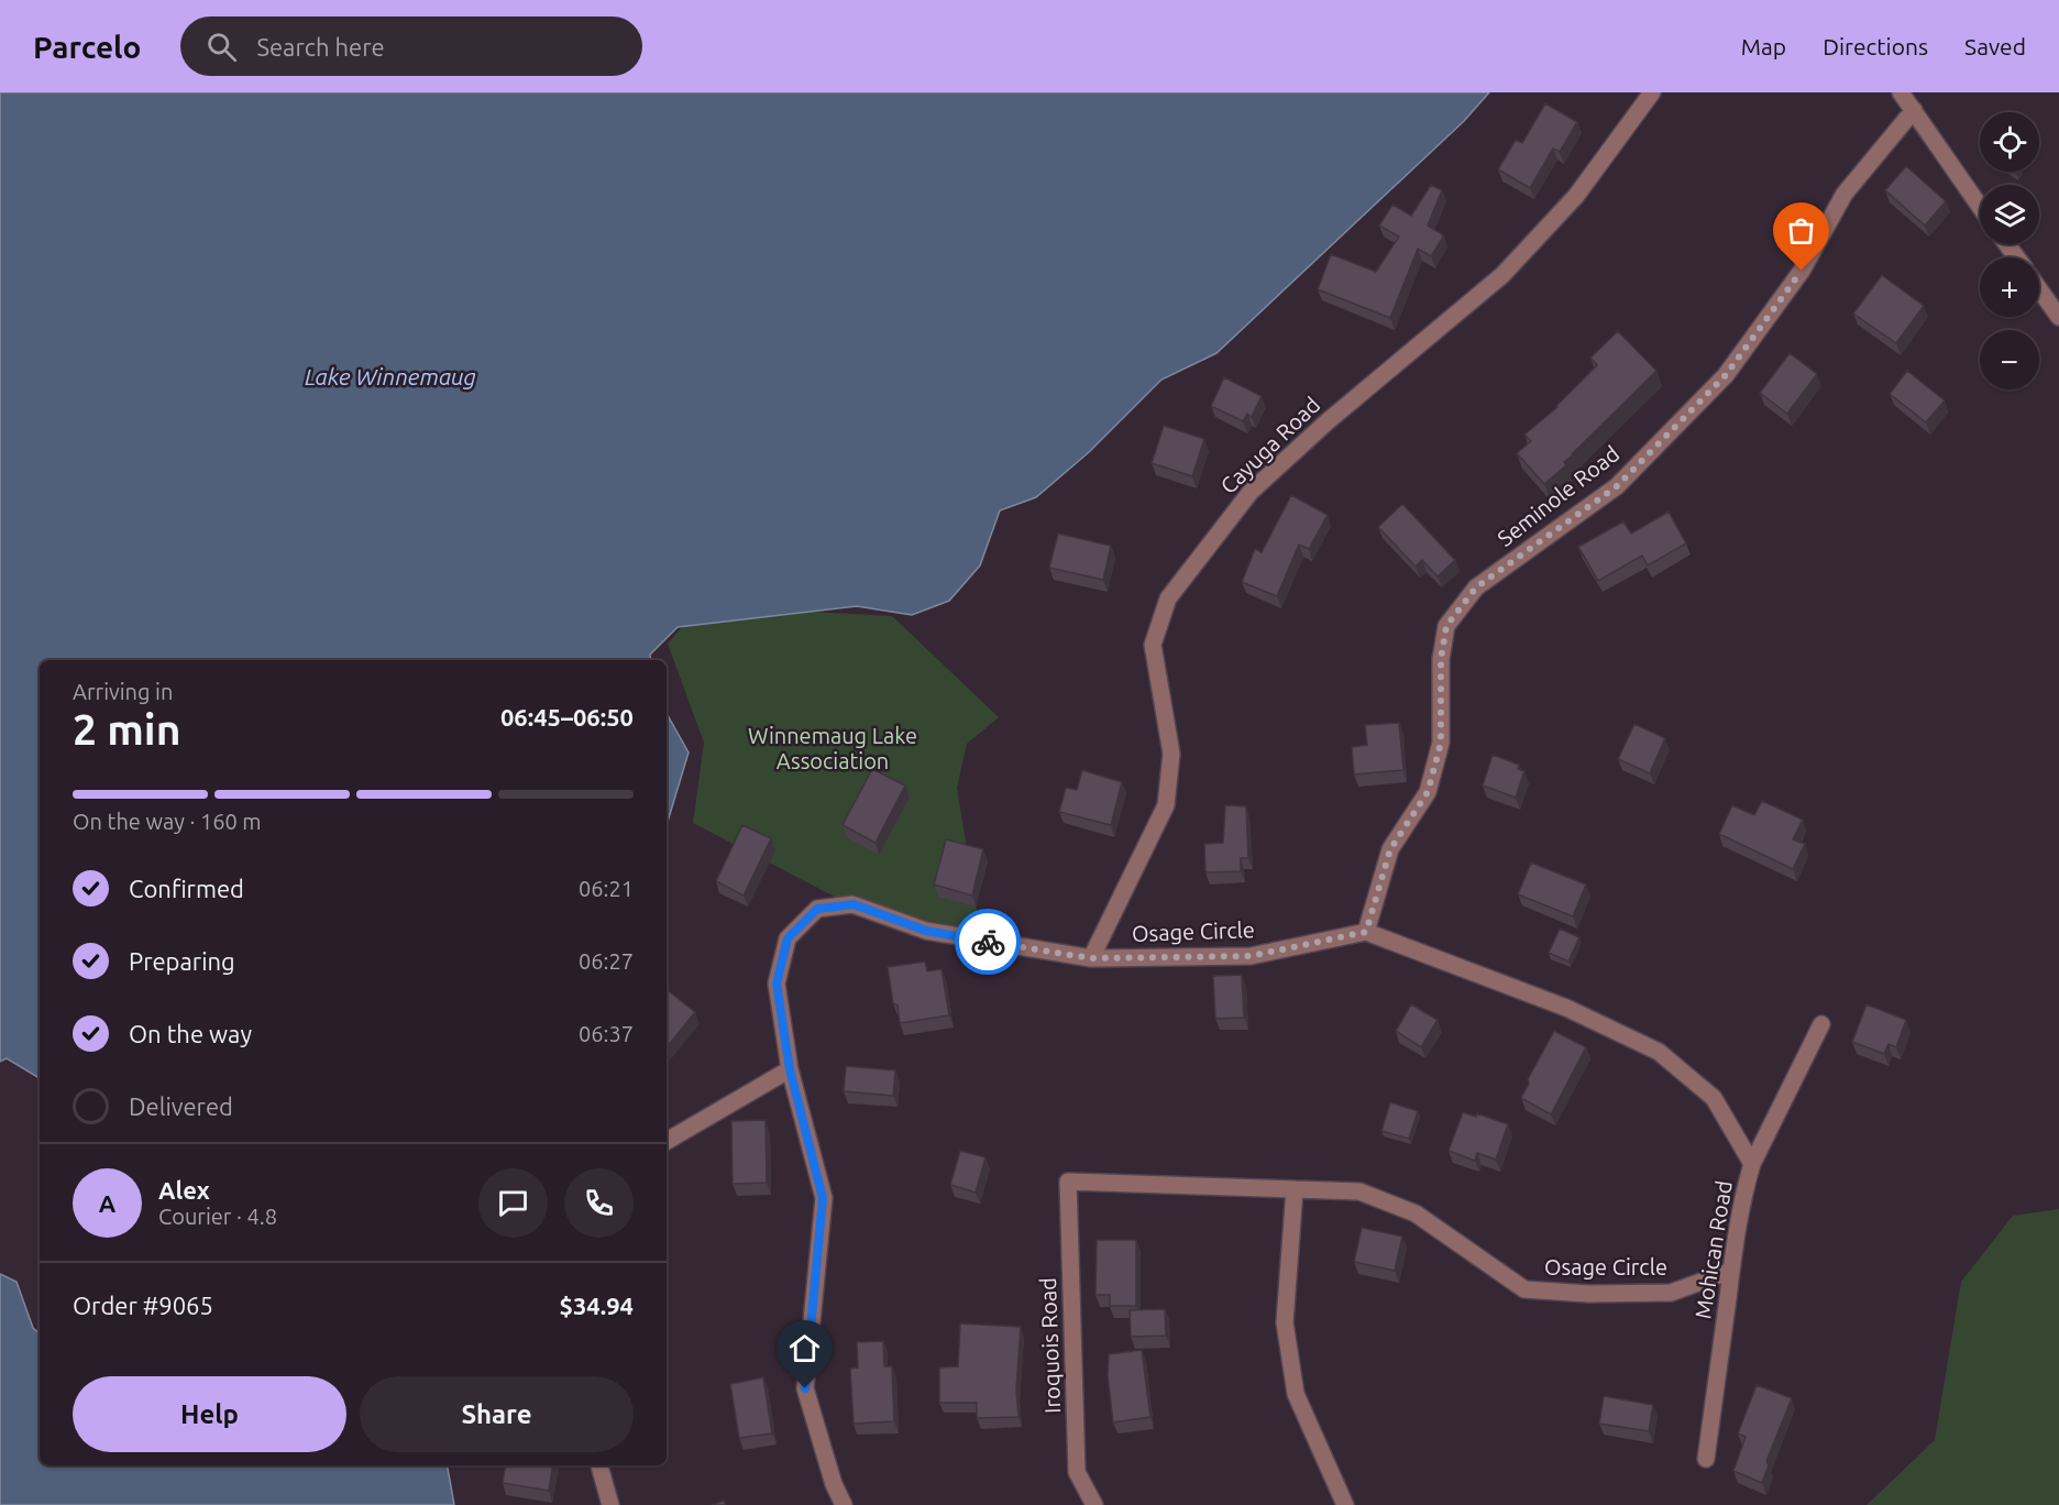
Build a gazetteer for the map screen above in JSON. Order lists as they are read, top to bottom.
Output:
{
  "streets": {
    "street": [
      "Cayuga Road",
      "Seminole Road",
      "Osage Circle",
      "Mohican Road",
      "Iroquois Road"
    ]
  },
  "crossings": [
    ["Cayuga Road", "Osage Circle"],
    ["Seminole Road", "Osage Circle"],
    ["Osage Circle", "Mohican Road"],
    ["Osage Circle", "Iroquois Road"]
  ],
  "water": ["Lake Winnemaug"],
  "parks": ["Winnemaug Lake Association"],
  "page": {
    "header": "Parcelo",
    "search": "Search here",
    "nav": ["Map", "Directions", "Saved"],
    "map_buttons": ["+", "−"],
    "heading": ["2 min", "Arriving in", "06:45–06:50"],
    "panel": [
      "Alex",
      "Courier · 4.8",
      "Order #9065",
      "$34.94"
    ],
    "bar": "On the way · 160 m",
    "list": [
      ["Confirmed", "06:21"],
      ["Preparing", "06:27"],
      ["On the way", "06:37"],
      "Delivered"
    ],
    "round": "A",
    "buttons": ["Help", "Share"]
  }
}
